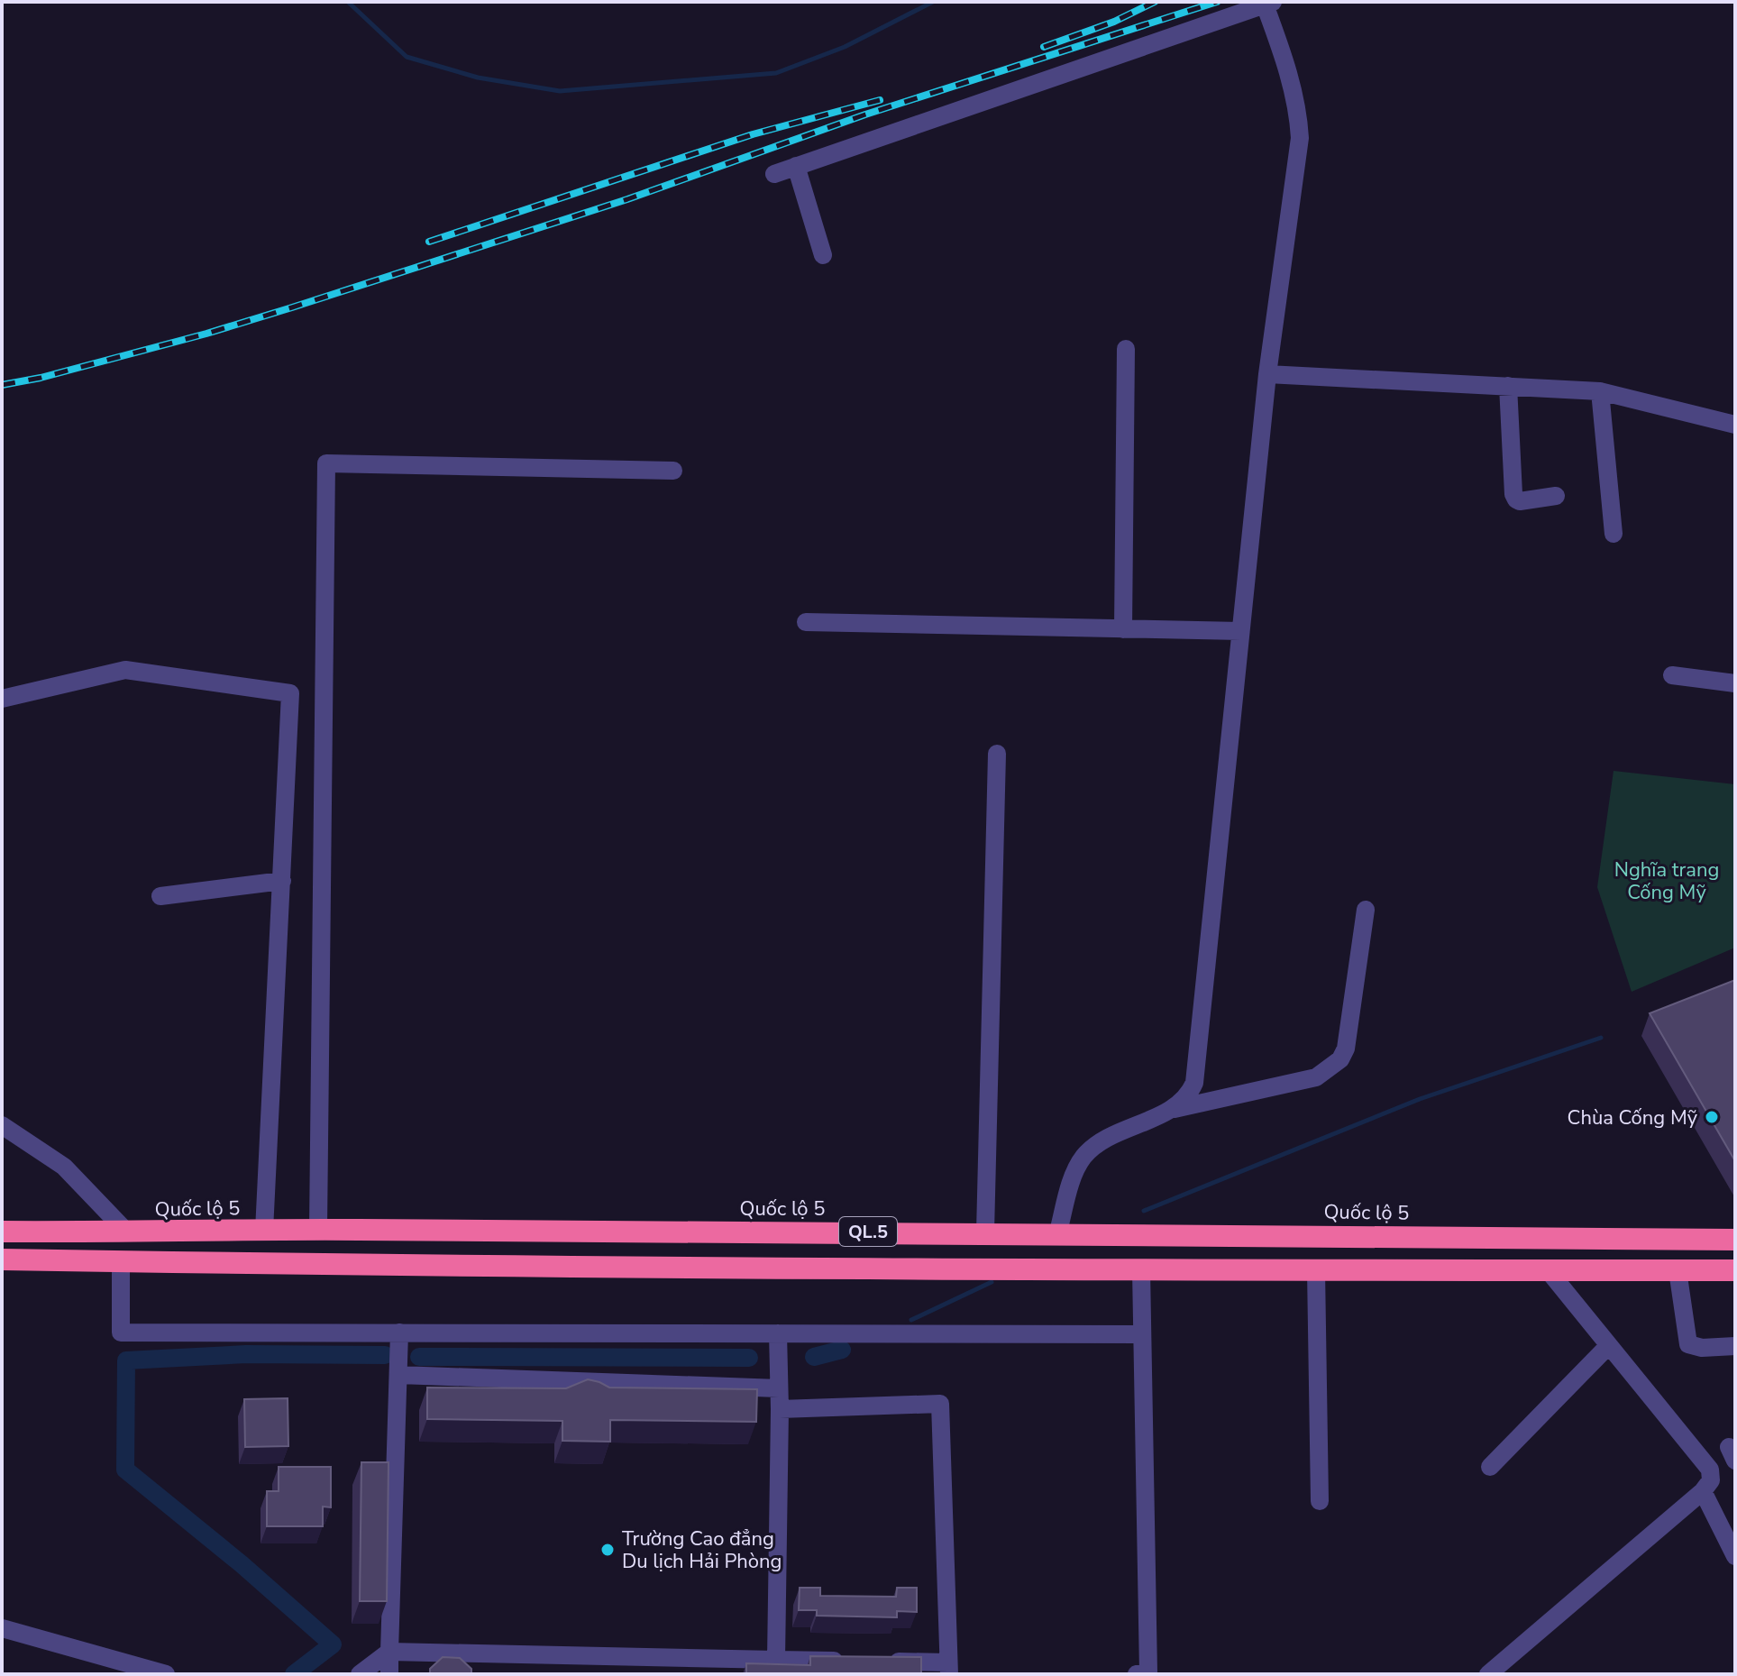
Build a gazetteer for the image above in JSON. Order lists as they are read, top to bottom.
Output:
{
  "streets": {
    "highway": ["Quốc lộ 5", "QL.5"]
  },
  "parks": ["Nghĩa trang Cống Mỹ"],
  "places": ["Chùa Cống Mỹ", "Trường Cao đẳng Du lịch Hải Phòng"]
}
